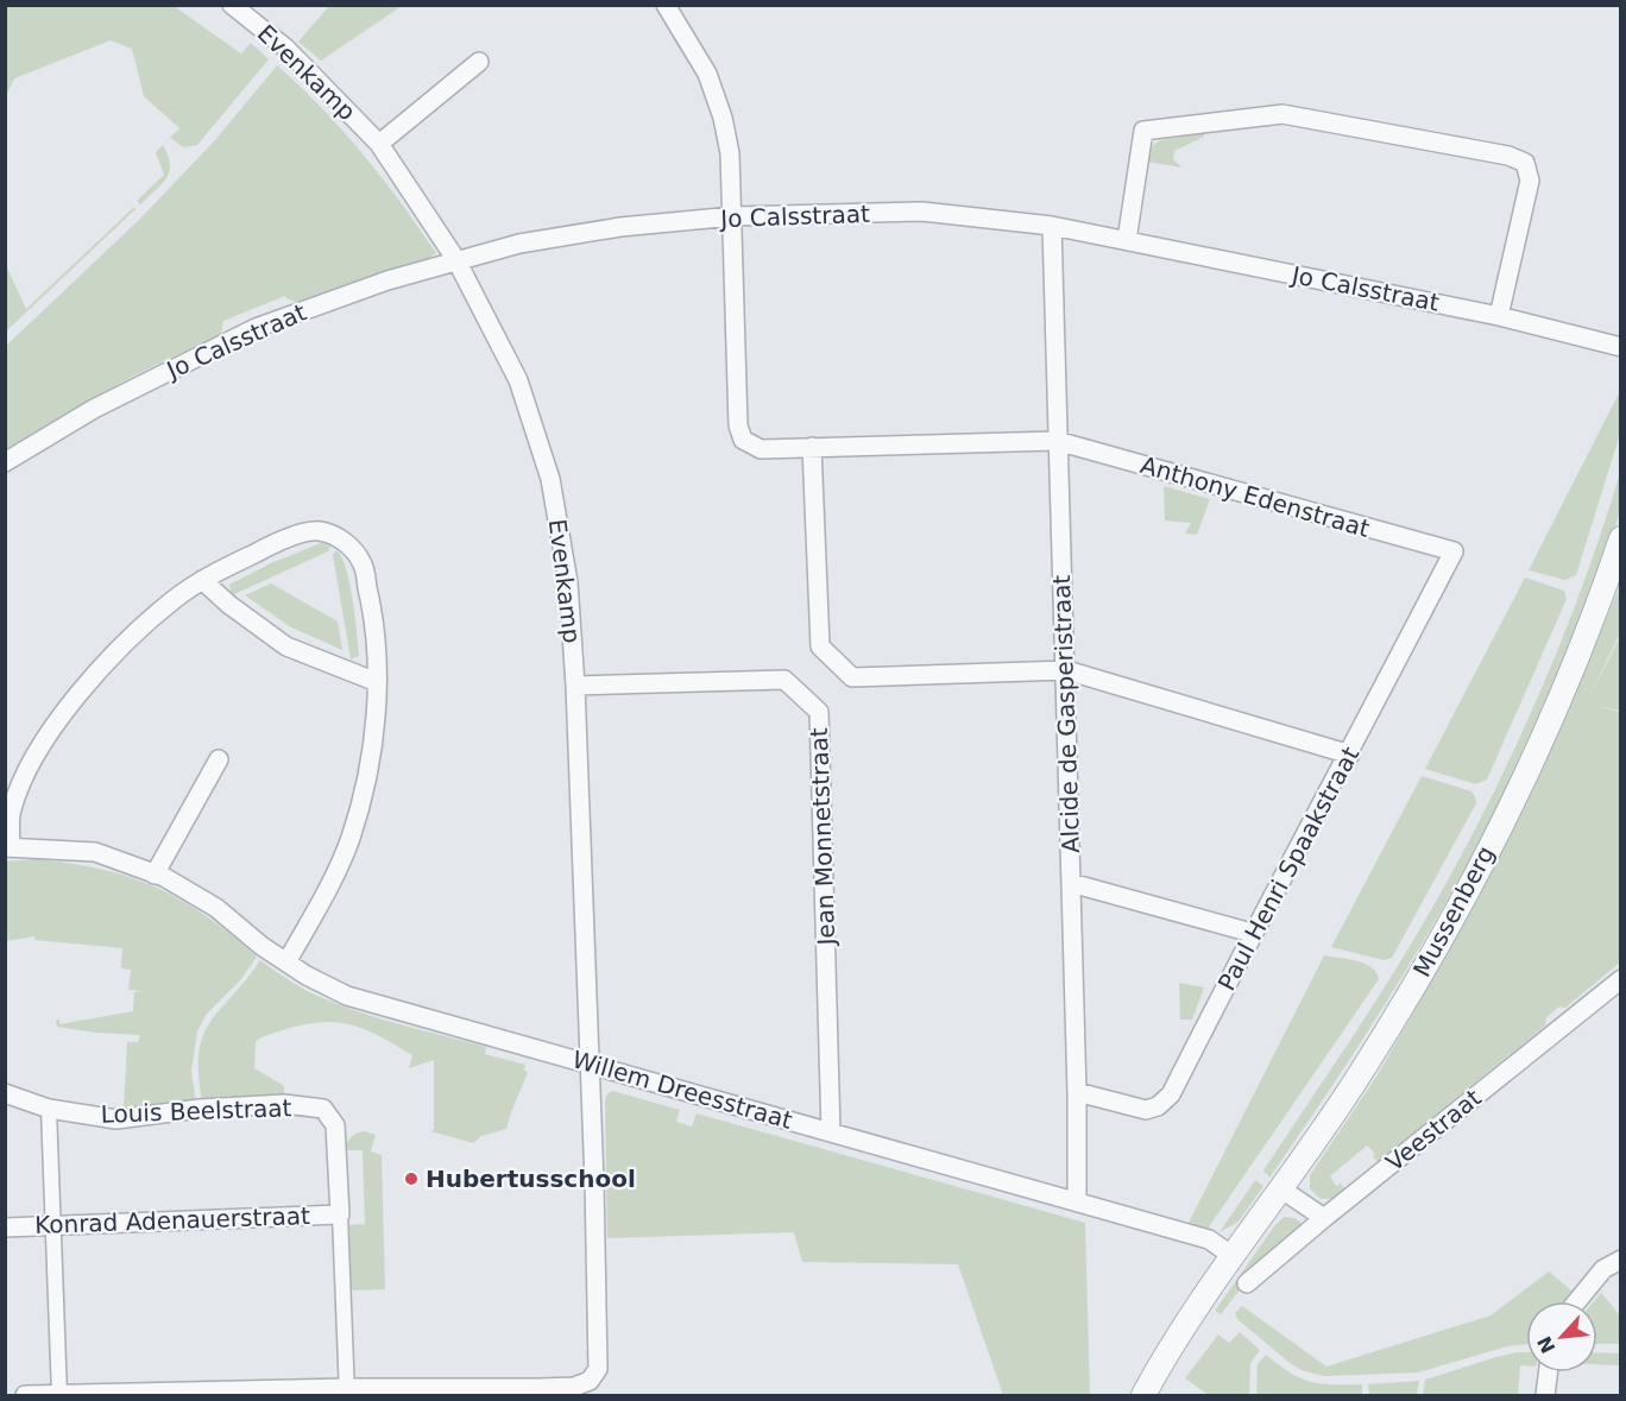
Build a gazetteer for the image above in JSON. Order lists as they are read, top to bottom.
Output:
{
  "streets": {
    "street": [
      "Evenkamp",
      "Jo Calsstraat",
      "Anthony Edenstraat",
      "Alcide de Gasperistraat",
      "Jean Monnetstraat",
      "Paul Henri Spaakstraat",
      "Mussenberg",
      "Willem Dreesstraat",
      "Louis Beelstraat",
      "Veestraat",
      "Konrad Adenauerstraat"
    ]
  },
  "crossings": [
    ["Evenkamp", "Jo Calsstraat"],
    ["Evenkamp", "Jean Monnetstraat"],
    ["Evenkamp", "Willem Dreesstraat"],
    ["Jo Calsstraat", "Anthony Edenstraat"],
    ["Jo Calsstraat", "Alcide de Gasperistraat"],
    ["Anthony Edenstraat", "Alcide de Gasperistraat"],
    ["Anthony Edenstraat", "Paul Henri Spaakstraat"],
    ["Alcide de Gasperistraat", "Paul Henri Spaakstraat"],
    ["Alcide de Gasperistraat", "Willem Dreesstraat"],
    ["Jean Monnetstraat", "Willem Dreesstraat"],
    ["Mussenberg", "Willem Dreesstraat"],
    ["Louis Beelstraat", "Konrad Adenauerstraat"]
  ],
  "places": ["Hubertusschool"],
  "north": "bottom left"
}
